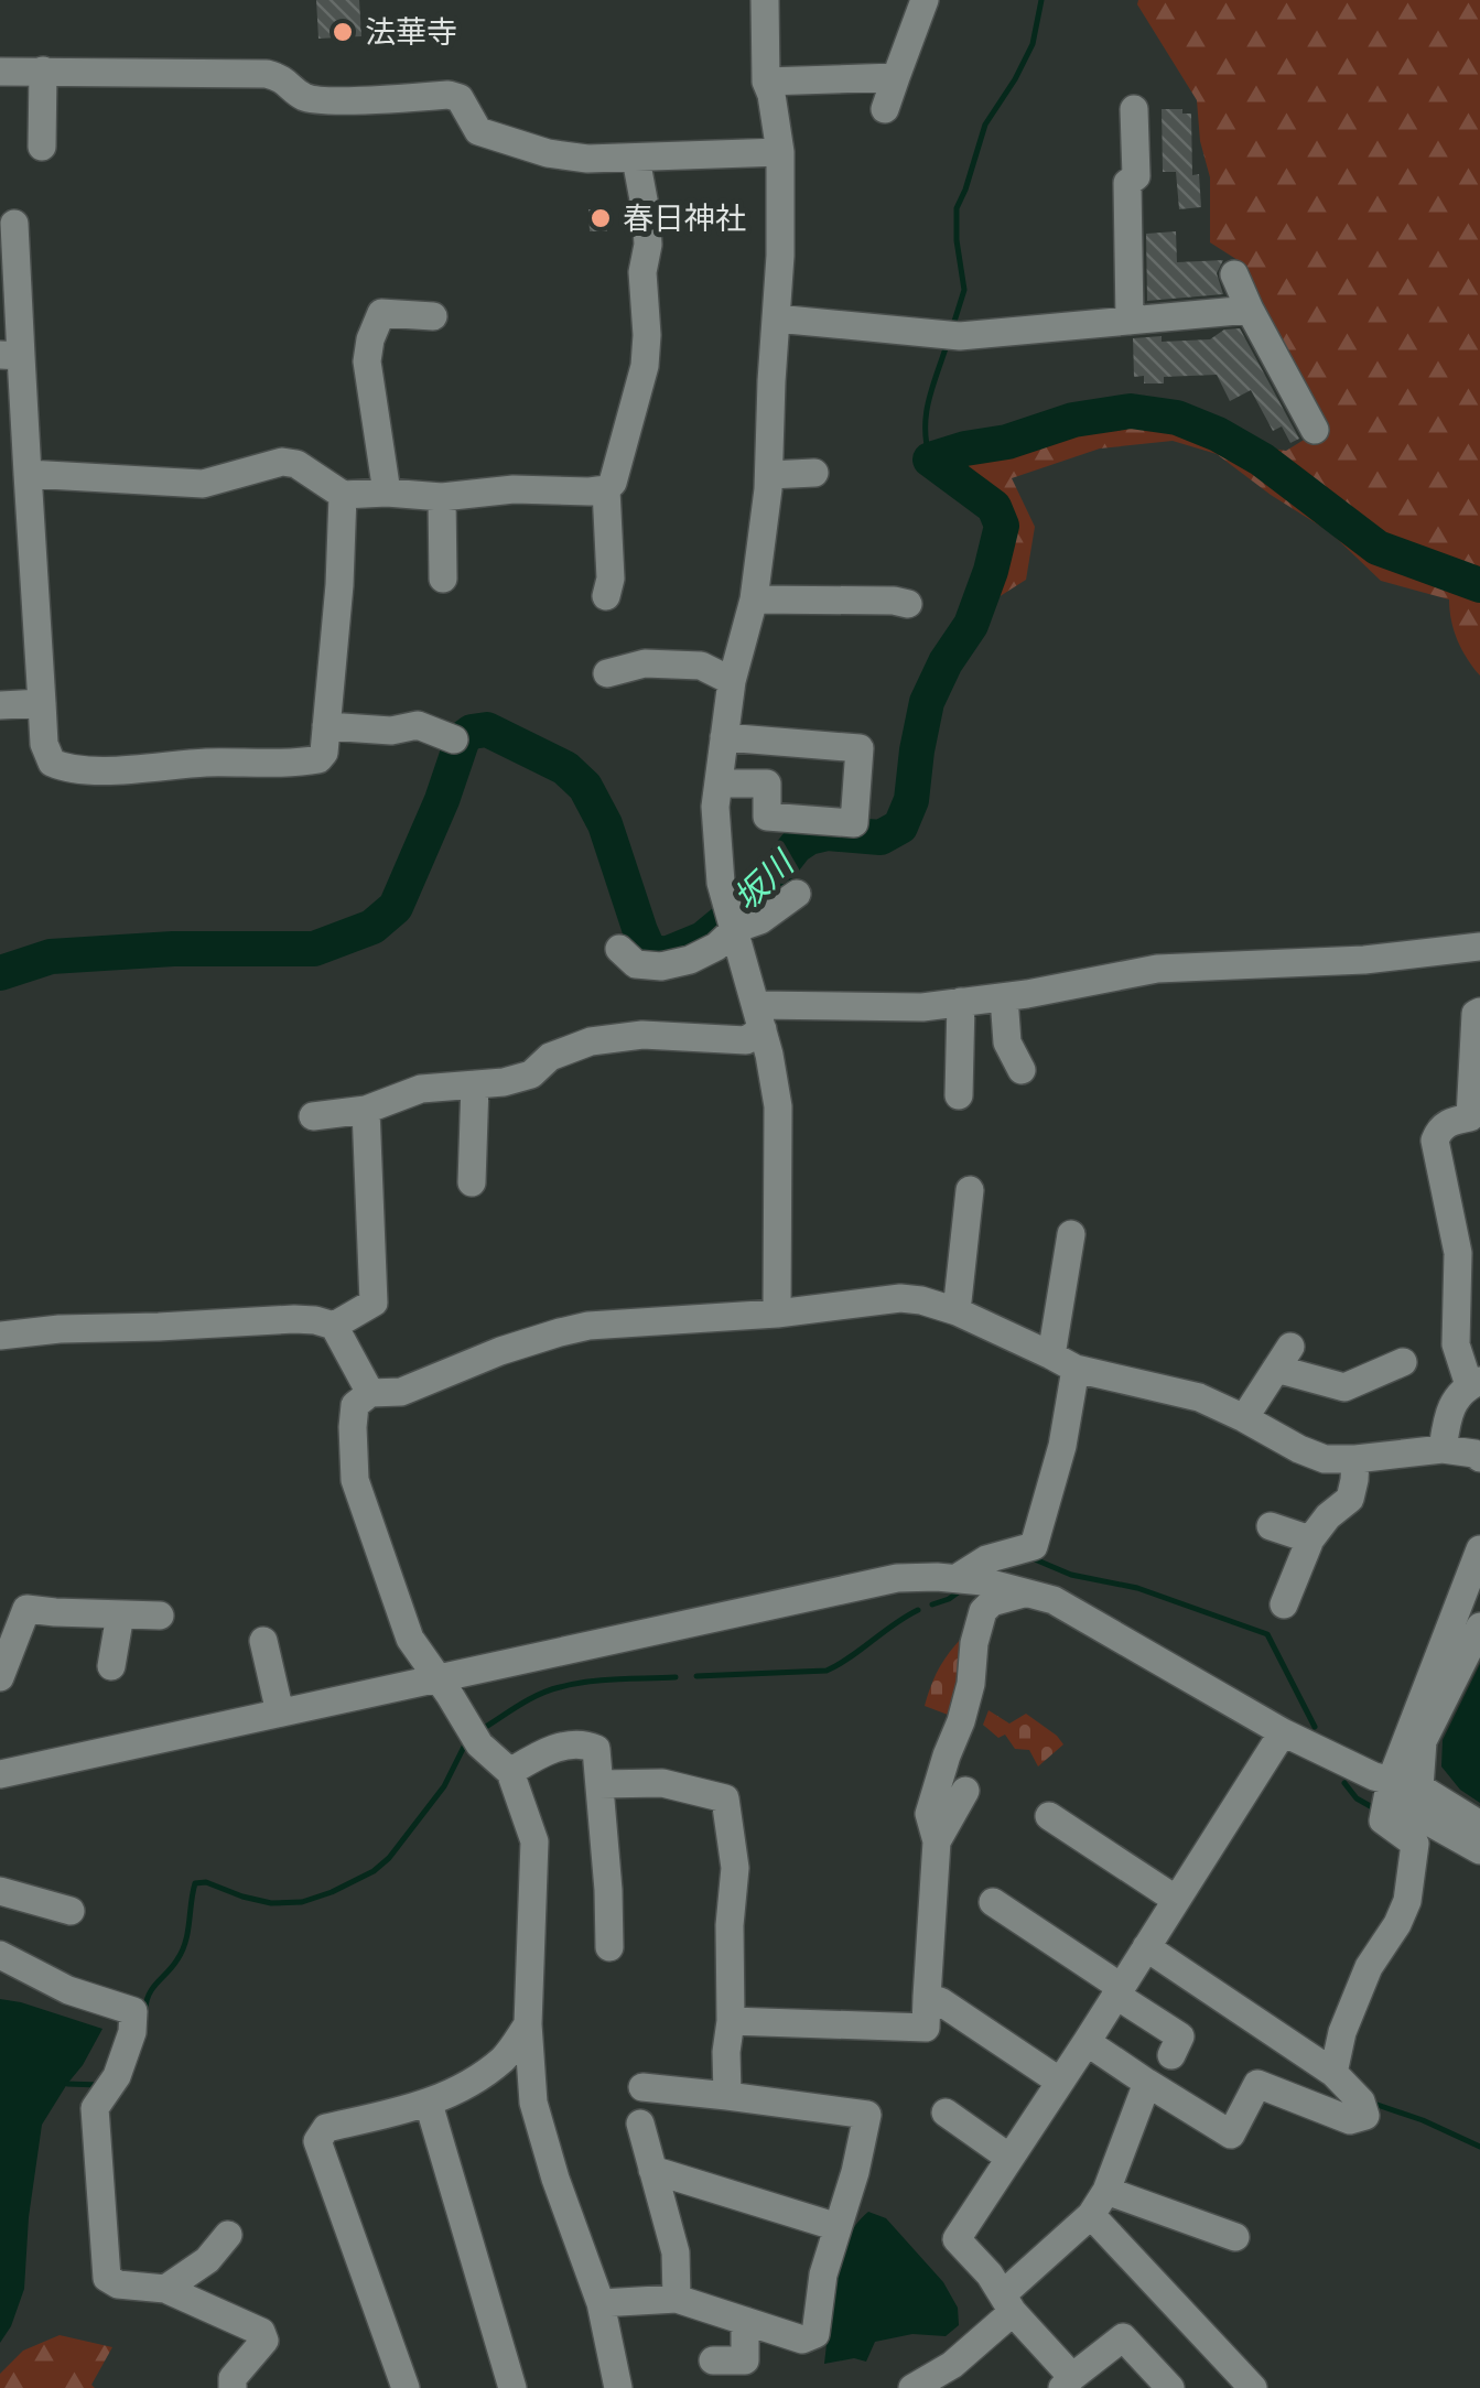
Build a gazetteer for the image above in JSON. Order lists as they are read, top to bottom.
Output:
{
  "water": ["坂川"],
  "places": ["法華寺", "春日神社"]
}
